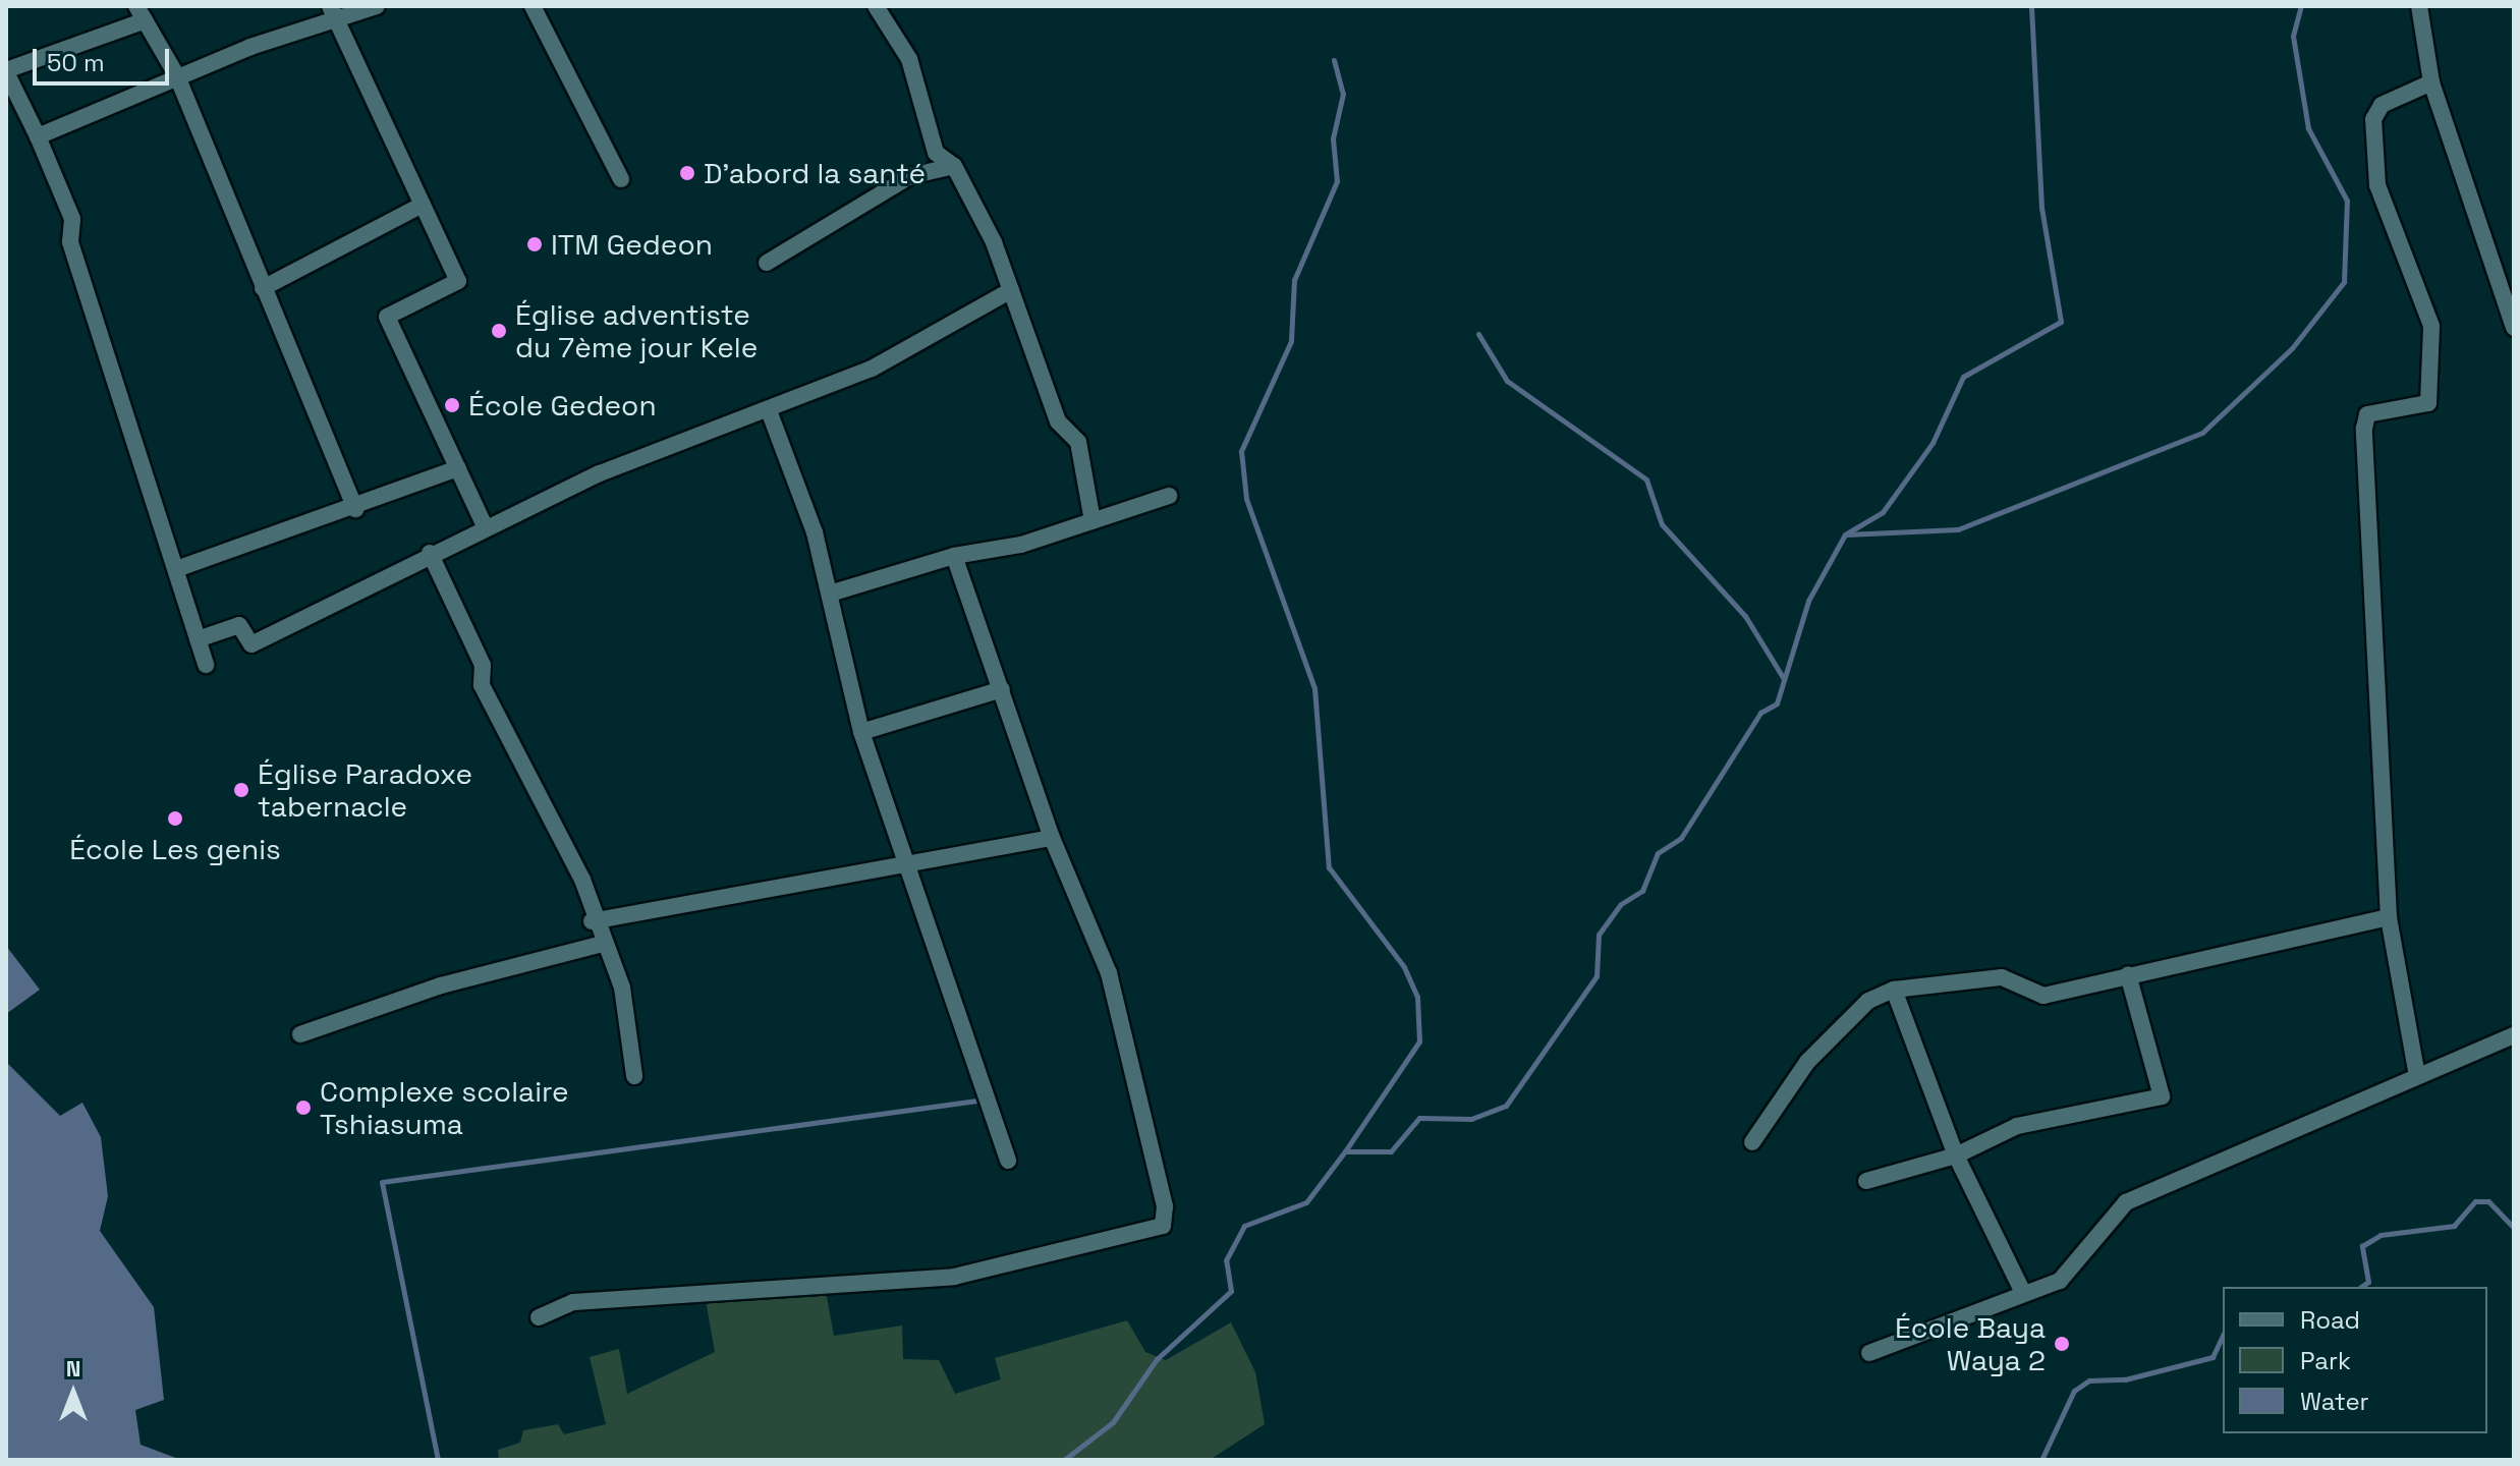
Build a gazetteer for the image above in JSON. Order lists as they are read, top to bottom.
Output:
{
  "places": [
    "D'abord la santé",
    "ITM Gedeon",
    "Église adventiste du 7ème jour Kele",
    "École Gedeon",
    "Église Paradoxe tabernacle",
    "École Les genis",
    "Complexe scolaire Tshiasuma",
    "École Baya Waya 2"
  ],
  "legend": ["Road", "Park", "Water"],
  "scale_bar": "50 m",
  "north": "top"
}
